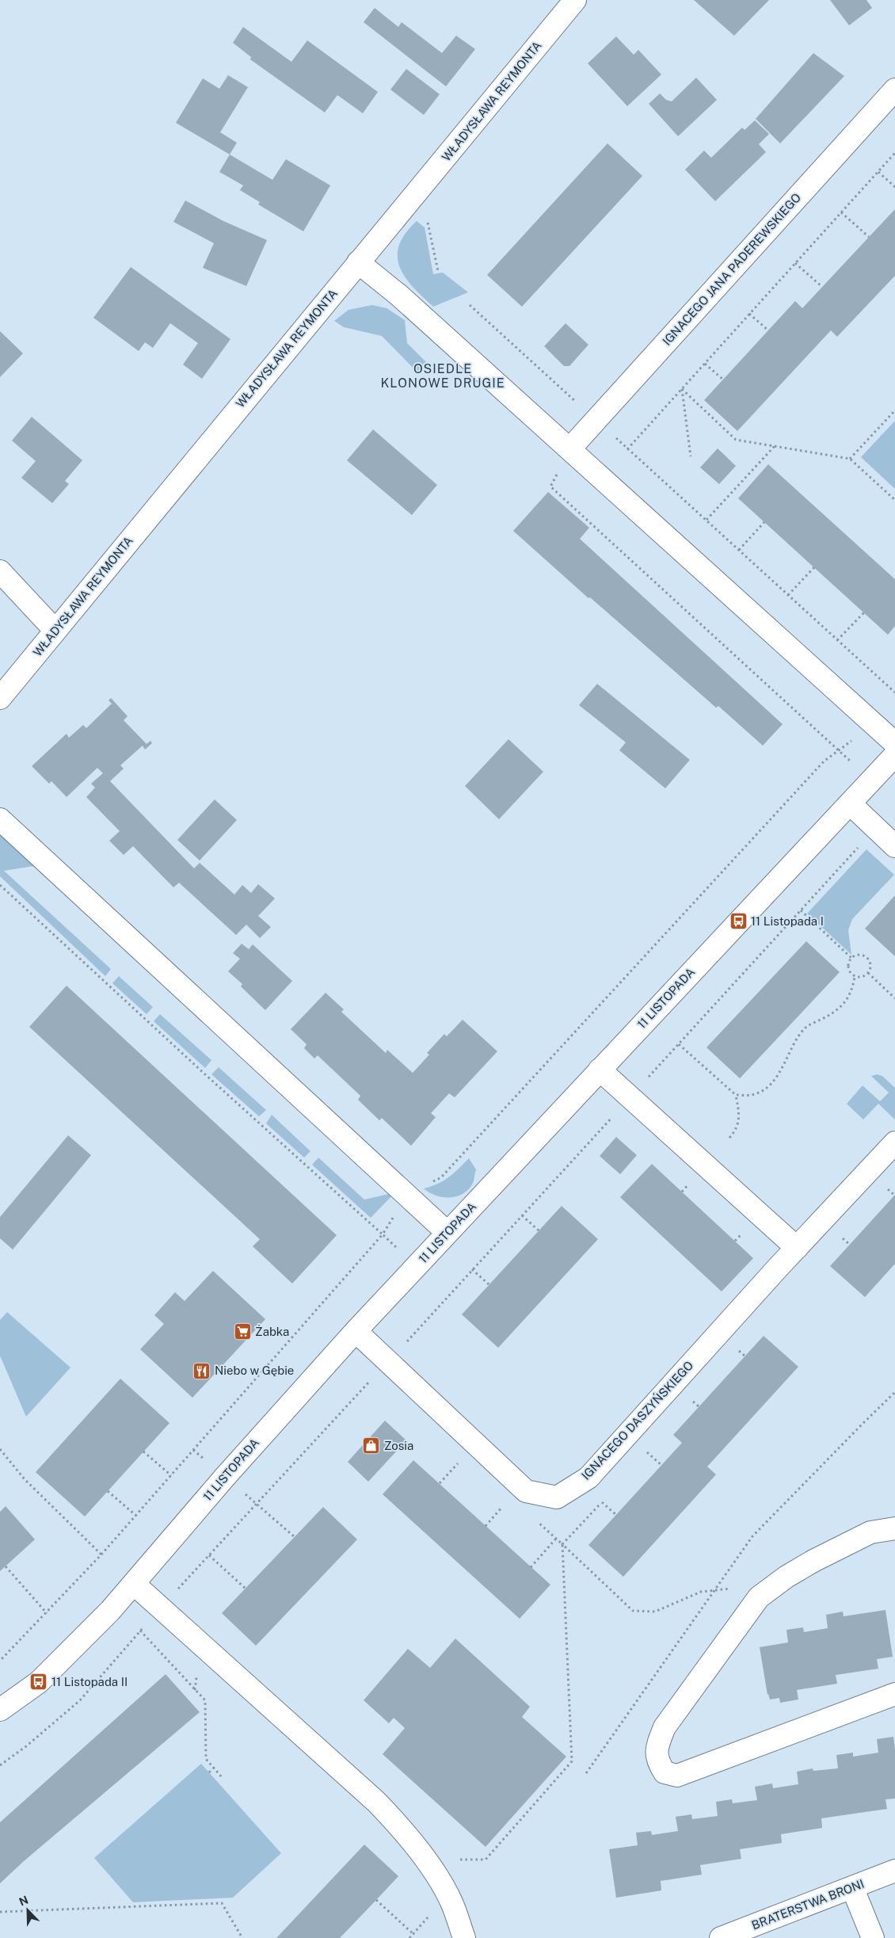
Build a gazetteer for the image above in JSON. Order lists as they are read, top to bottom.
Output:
{
  "streets": {
    "street": [
      "WŁADYSŁAWA REYMONTA",
      "IGNACEGO JANA PADEREWSKIEGO",
      "11 LISTOPADA",
      "IGNACEGO DASZYŃSKIEGO",
      "BRATERSTWA BRONI"
    ]
  },
  "crossings": [
    ["11 LISTOPADA", "IGNACEGO DASZYŃSKIEGO"]
  ],
  "districts": ["OSIEDLE KLONOWE DRUGIE"],
  "places": {
    "bus stop": ["11 Listopada I", "11 Listopada II"],
    "supermarket": ["Żabka"],
    "restaurant": ["Niebo w Gębie"],
    "shop": ["Zosia"]
  },
  "north": "top left"
}
